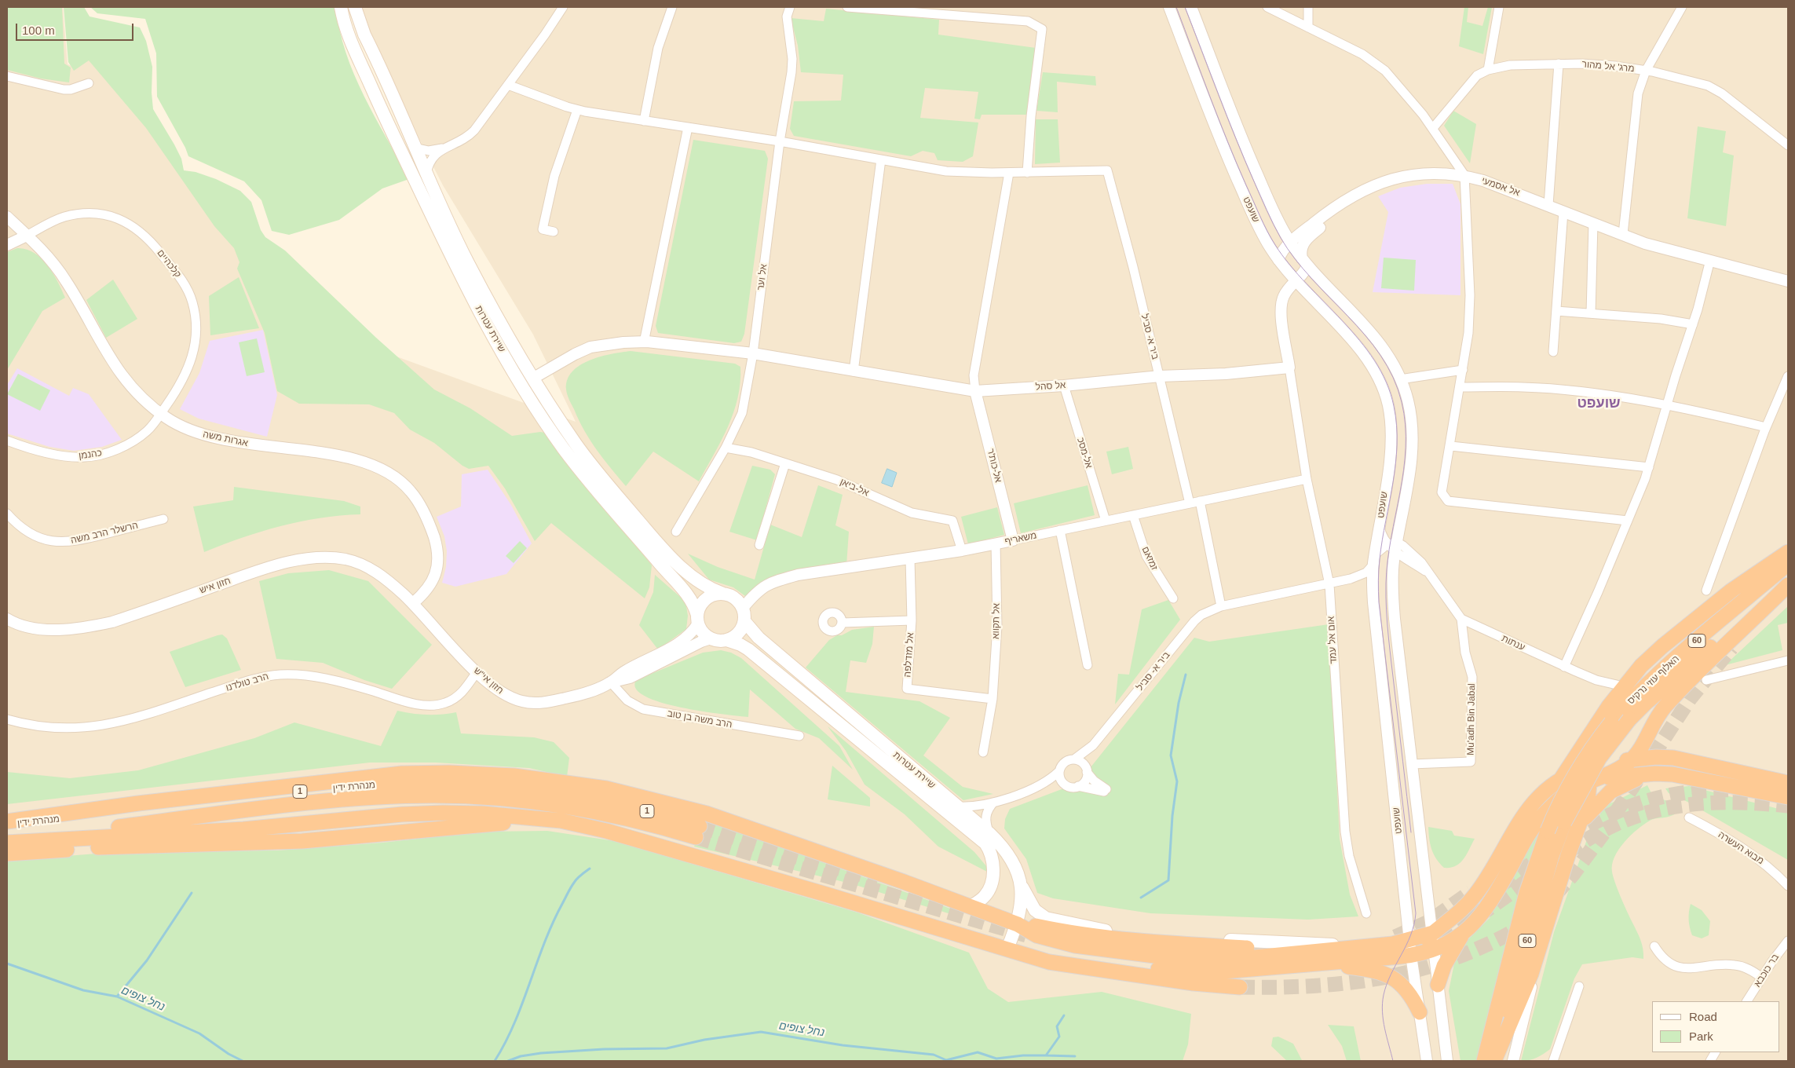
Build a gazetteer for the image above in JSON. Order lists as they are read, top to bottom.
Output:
{
  "streets": {
    "highway": [
      "60",
      "האלוף עוזי נרקיס",
      "מנהרת ידין",
      "1"
    ],
    "main road": ["שיירת עטרות"],
    "street": [
      "מרג' אל מהור",
      "אל אסמעי",
      "שועפט",
      "קלכהיים",
      "אל וער",
      "ביר א- סביל",
      "אל סהל",
      "אגרות משה",
      "אל-מסכ",
      "כהנמן",
      "אל-כות'ר",
      "אל-ביאן",
      "הרשלר הרב משה",
      "משאריף",
      "זמזאם",
      "חזון איש",
      "אל תקווא",
      "אום אל עמד",
      "ענתות",
      "אל מזדלפה",
      "חזון אי\"ש",
      "הרב טולדנו",
      "הרב משה בן טוב",
      "Mu'adh Bin Jabal",
      "מבוא העשרה",
      "בר כוכבא"
    ]
  },
  "crossings": [
    ["שועפט", "ביר א- סביל"],
    ["שועפט", "ענתות"],
    ["שועפט", "Mu'adh Bin Jabal"],
    ["קלכהיים", "אגרות משה"],
    ["קלכהיים", "כהנמן"],
    ["אל וער", "אל סהל"],
    ["אל וער", "אל-ביאן"],
    ["שיירת עטרות", "אל סהל"],
    ["שיירת עטרות", "משאריף"],
    ["שיירת עטרות", "חזון אי\"ש"],
    ["ביר א- סביל", "אל סהל"],
    ["ביר א- סביל", "משאריף"],
    ["ביר א- סביל", "אום אל עמד"],
    ["אל סהל", "אל-מסכ"],
    ["אל סהל", "אל-כות'ר"],
    ["אל סהל", "אום אל עמד"],
    ["אגרות משה", "כהנמן"],
    ["אגרות משה", "חזון איש"],
    ["אגרות משה", "חזון אי\"ש"],
    ["אל-מסכ", "משאריף"],
    ["אל-כות'ר", "משאריף"],
    ["אל-ביאן", "משאריף"],
    ["משאריף", "זמזאם"],
    ["משאריף", "אל תקווא"],
    ["משאריף", "אום אל עמד"],
    ["משאריף", "אל מזדלפה"],
    ["משאריף", "חזון אי\"ש"],
    ["חזון איש", "חזון אי\"ש"],
    ["אל תקווא", "אל מזדלפה"],
    ["ענתות", "Mu'adh Bin Jabal"],
    ["חזון אי\"ש", "הרב טולדנו"],
    ["חזון אי\"ש", "הרב משה בן טוב"]
  ],
  "districts": ["שועפט"],
  "water": ["נחל צופים"],
  "legend": ["Road", "Park"],
  "scale_bar": "100 m"
}
